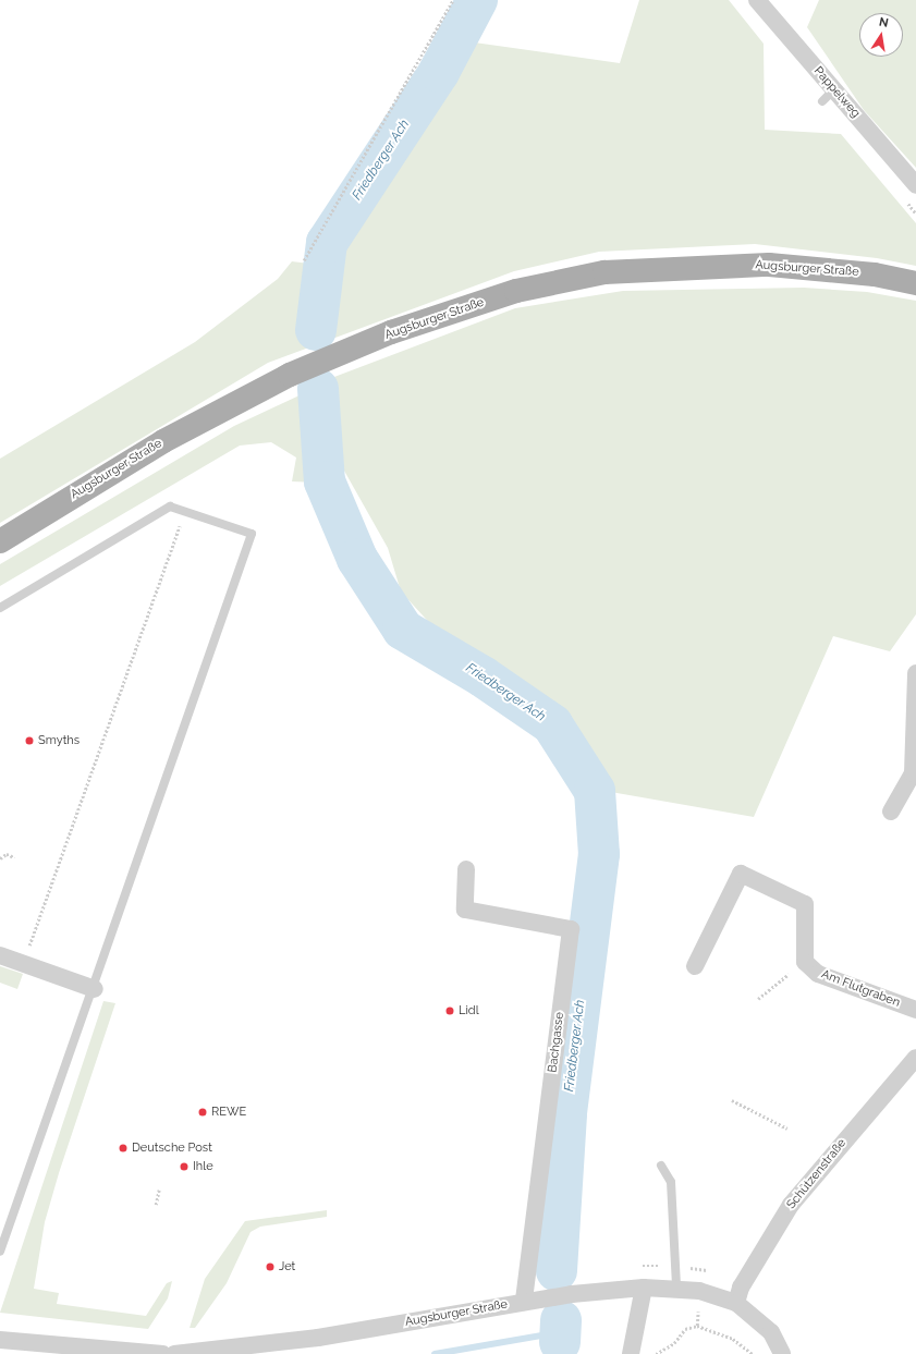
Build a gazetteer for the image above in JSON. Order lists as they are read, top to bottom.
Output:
{
  "streets": {
    "main road": ["Augsburger Straße"],
    "street": [
      "Pappelweg",
      "Am Flutgraben",
      "Bachgasse",
      "Schützenstraße"
    ]
  },
  "crossings": [
    ["Augsburger Straße", "Bachgasse"],
    ["Augsburger Straße", "Schützenstraße"]
  ],
  "water": ["Friedberger Ach"],
  "places": [
    "Smyths",
    "Lidl",
    "REWE",
    "Deutsche Post",
    "Ihle",
    "Jet"
  ],
  "north": "top"
}
